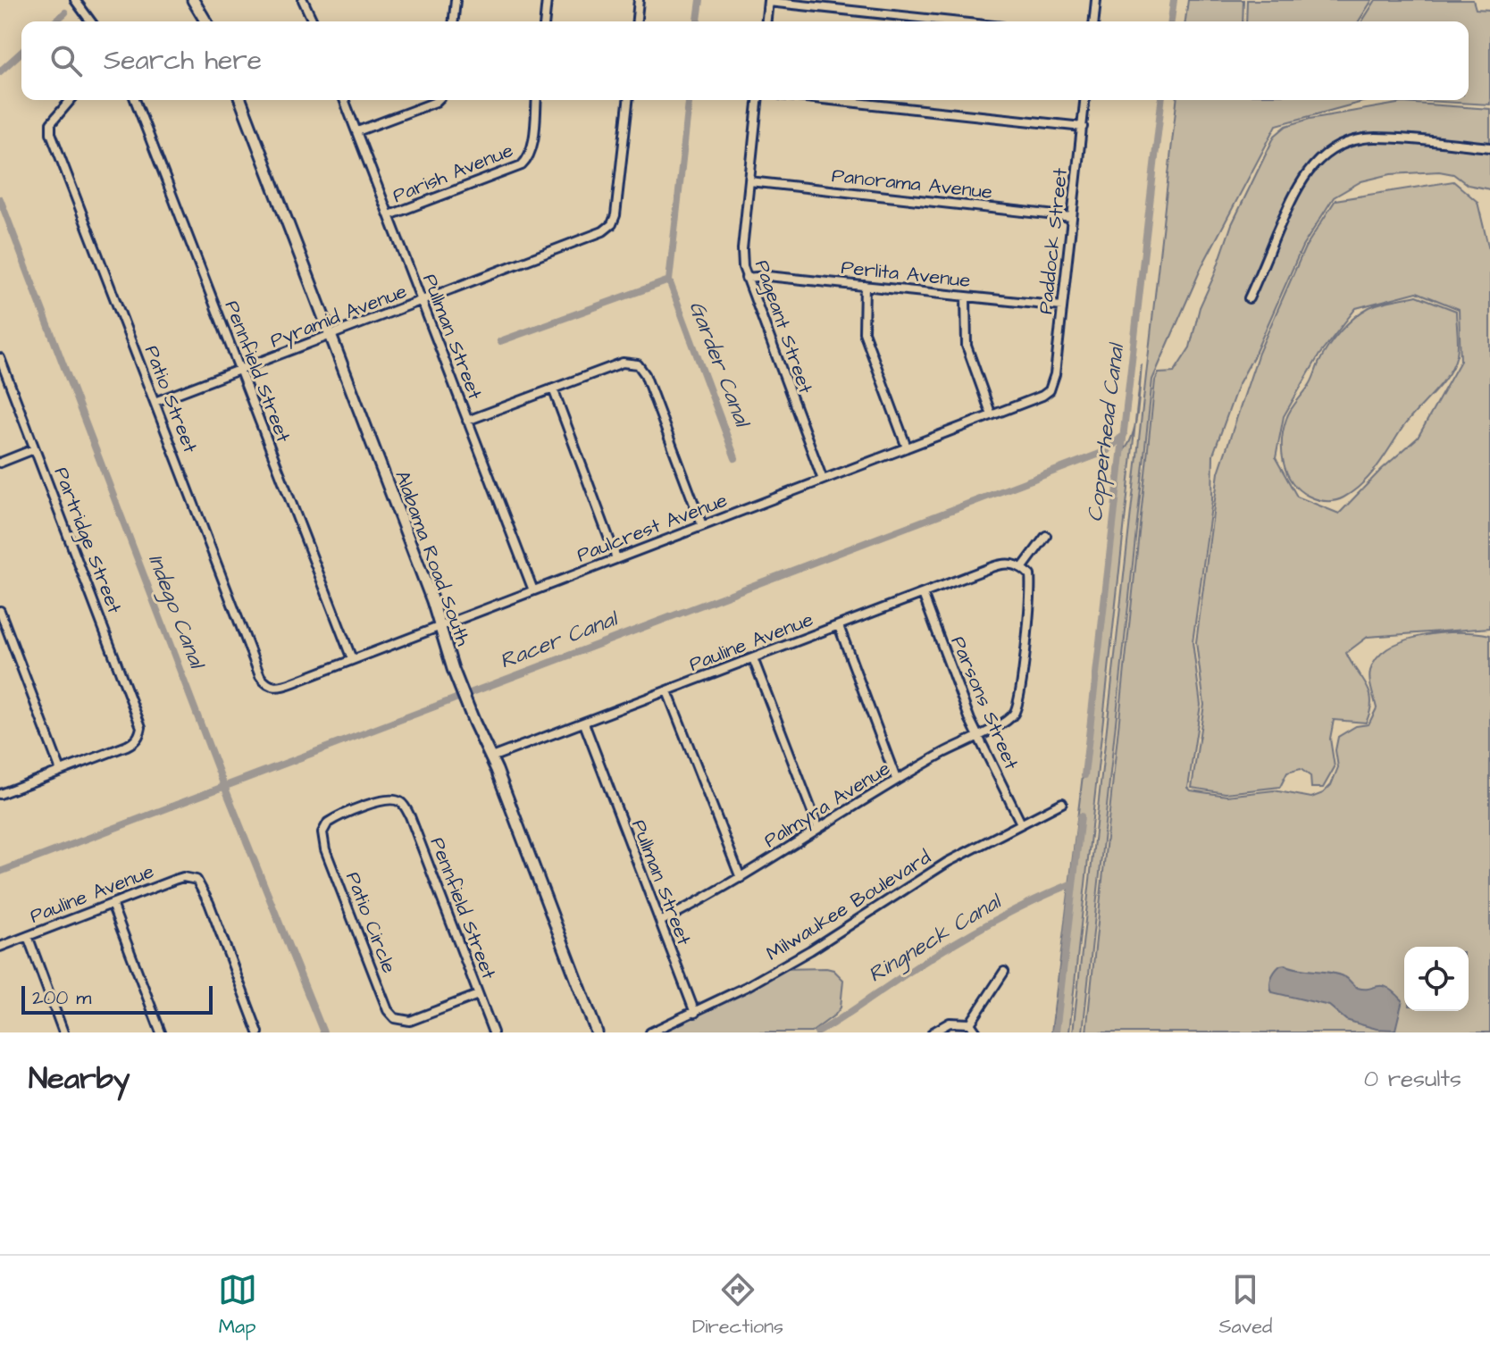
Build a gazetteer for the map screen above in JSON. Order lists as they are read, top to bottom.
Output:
{
  "streets": {
    "street": [
      "Parish Avenue",
      "Panorama Avenue",
      "Paddock Street",
      "Perlita Avenue",
      "Pyramid Avenue",
      "Pageant Street",
      "Pullman Street",
      "Pennfield Street",
      "Patio Street",
      "Paulcrest Avenue",
      "Partridge Street",
      "Alabama Road South",
      "Pauline Avenue",
      "Parsons Street",
      "Palmyra Avenue",
      "Milwaukee Boulevard",
      "Patio Circle"
    ]
  },
  "crossings": [
    ["Parish Avenue", "Pullman Street"],
    ["Panorama Avenue", "Paddock Street"],
    ["Panorama Avenue", "Pageant Street"],
    ["Paddock Street", "Perlita Avenue"],
    ["Paddock Street", "Paulcrest Avenue"],
    ["Perlita Avenue", "Pageant Street"],
    ["Pyramid Avenue", "Pullman Street"],
    ["Pyramid Avenue", "Pennfield Street"],
    ["Pyramid Avenue", "Patio Street"],
    ["Pyramid Avenue", "Alabama Road South"],
    ["Pageant Street", "Paulcrest Avenue"],
    ["Pullman Street", "Paulcrest Avenue"],
    ["Pullman Street", "Pauline Avenue"],
    ["Pullman Street", "Palmyra Avenue"],
    ["Pullman Street", "Milwaukee Boulevard"],
    ["Pennfield Street", "Paulcrest Avenue"],
    ["Pennfield Street", "Patio Circle"],
    ["Patio Street", "Paulcrest Avenue"],
    ["Paulcrest Avenue", "Alabama Road South"],
    ["Alabama Road South", "Pauline Avenue"],
    ["Pauline Avenue", "Parsons Street"],
    ["Pauline Avenue", "Palmyra Avenue"],
    ["Parsons Street", "Palmyra Avenue"],
    ["Parsons Street", "Milwaukee Boulevard"]
  ],
  "water": [
    "Garder Canal",
    "Copperhead Canal",
    "Indego Canal",
    "Racer Canal",
    "Ringneck Canal"
  ],
  "scale_bar": "200 m",
  "page": {
    "search": "Search here",
    "scale": "200 m",
    "heading": ["Nearby", "0 results"],
    "nav": ["Map", "Directions", "Saved"]
  }
}
